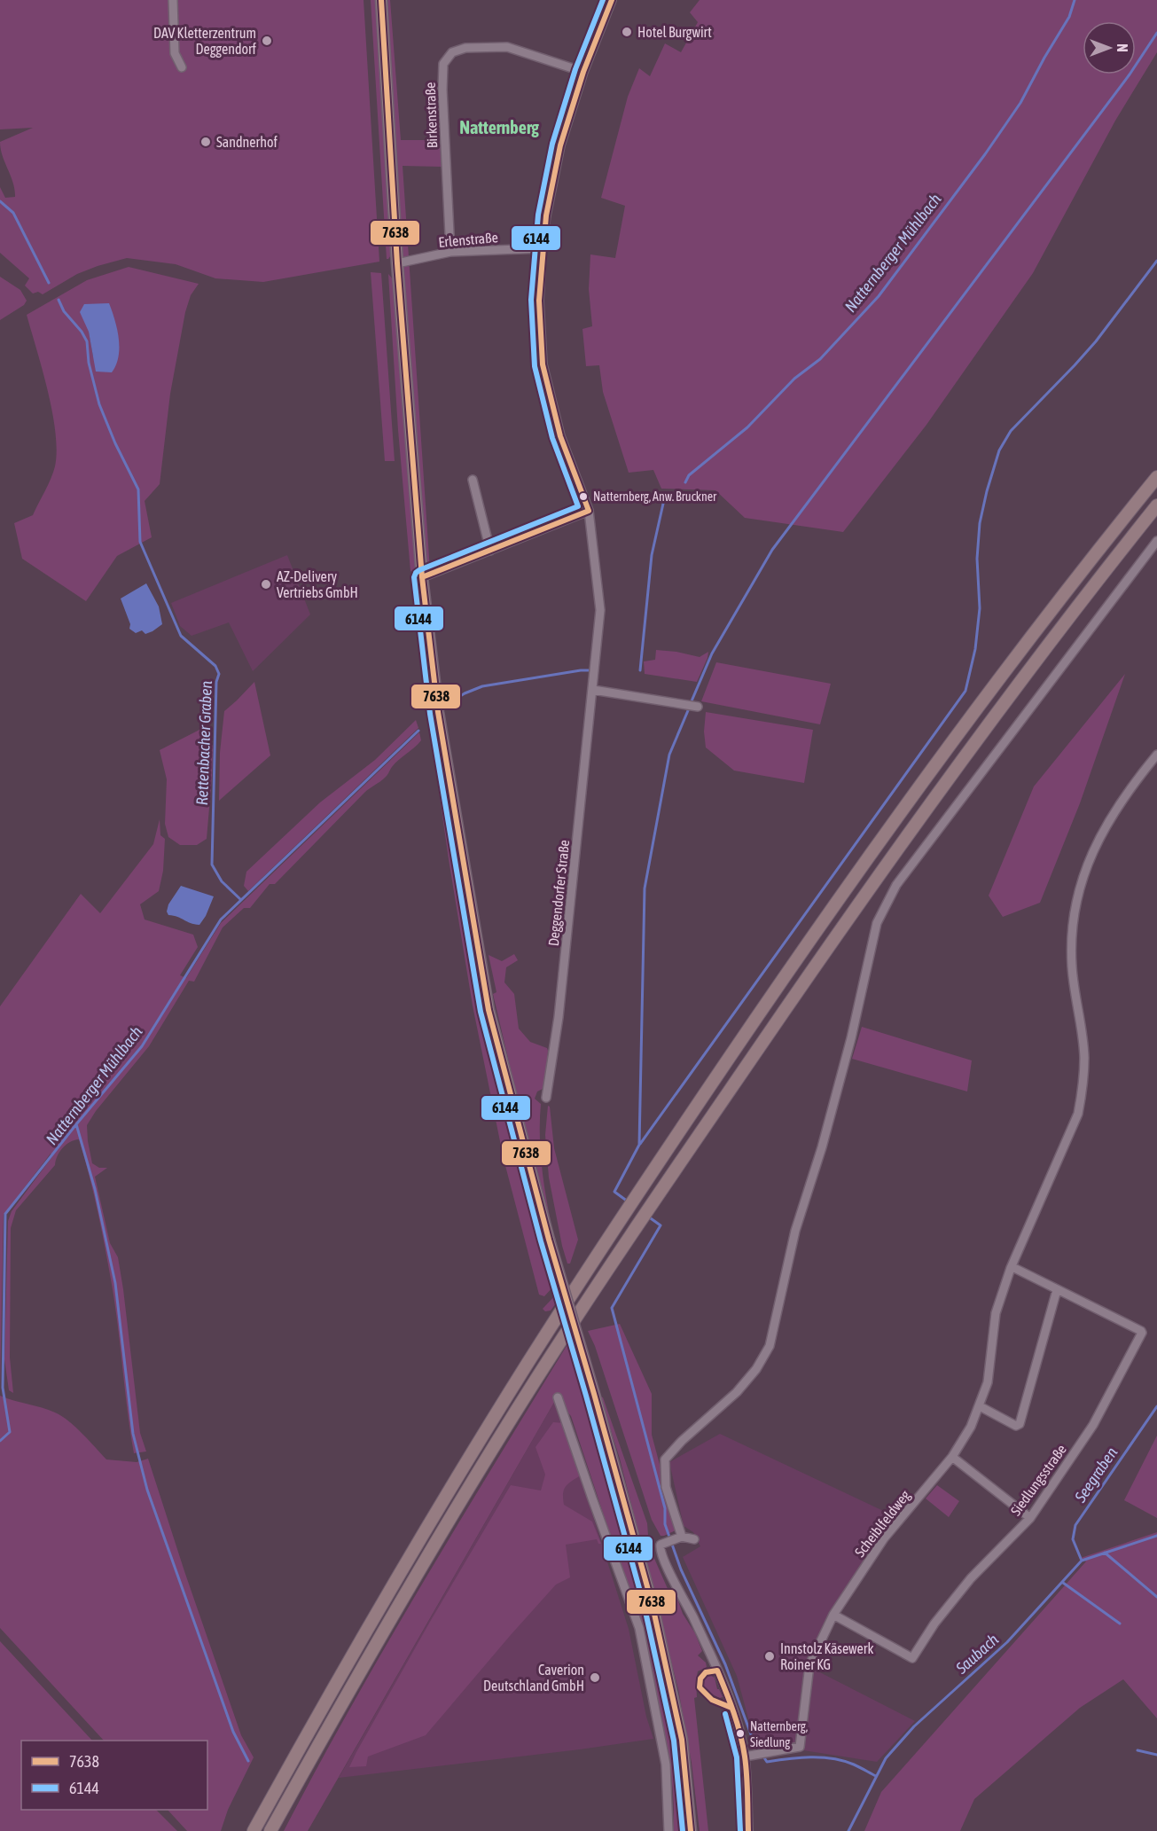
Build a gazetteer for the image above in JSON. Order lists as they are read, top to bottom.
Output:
{
  "streets": {
    "street": [
      "Birkenstraße",
      "Erlenstraße",
      "Deggendorfer Straße",
      "Siedlungsstraße",
      "Scheiblfeldweg"
    ]
  },
  "crossings": [
    ["Birkenstraße", "Erlenstraße"],
    ["Birkenstraße", "Deggendorfer Straße"],
    ["Erlenstraße", "Deggendorfer Straße"],
    ["Siedlungsstraße", "Scheiblfeldweg"]
  ],
  "districts": ["Natternberg"],
  "water": [
    "Natternberger Mühlbach",
    "Rettenbacher Graben",
    "Seegraben",
    "Saubach"
  ],
  "places": [
    "Hotel Burgwirt",
    "DAV Kletterzentrum Deggendorf",
    "Sandnerhof",
    "Natternberg, Anw. Bruckner",
    "AZ-Delivery Vertriebs GmbH",
    "Innstolz Käsewerk Roiner KG",
    "Caverion Deutschland GmbH",
    "Natternberg, Siedlung"
  ],
  "lines": ["transit line 7638", "transit line 6144"],
  "legend": ["7638", "6144"],
  "north": "right"
}
